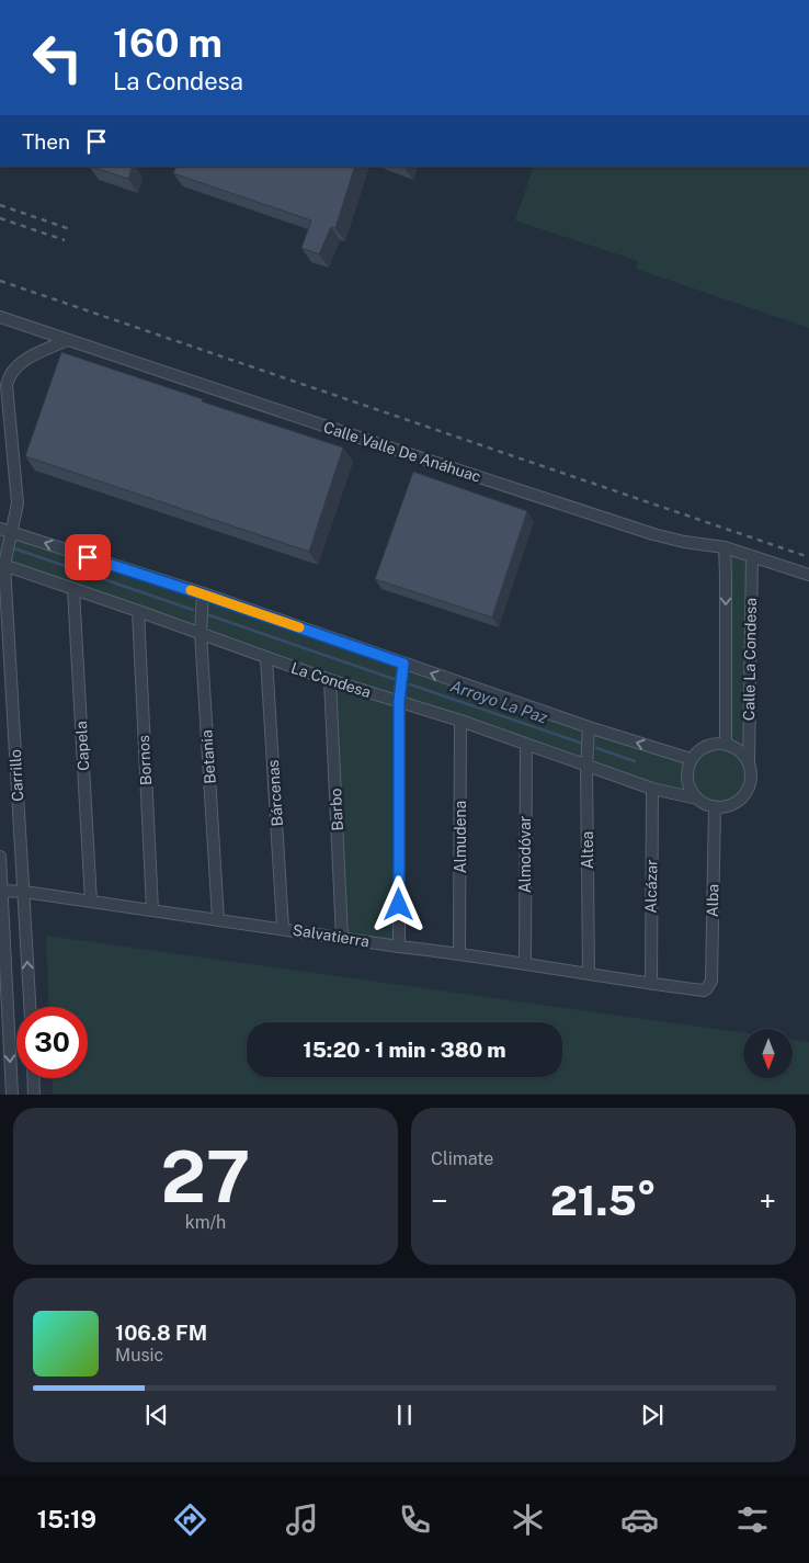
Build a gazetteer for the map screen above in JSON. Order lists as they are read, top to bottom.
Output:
{
  "streets": {
    "street": [
      "Calle Valle De Anáhuac",
      "Calle La Condesa",
      "La Condesa",
      "Capela",
      "Betania",
      "Bornos",
      "Carrillo",
      "Bárcenas",
      "Barbo",
      "Almudena",
      "Altea",
      "Almodóvar",
      "Alcázar",
      "Alba",
      "Salvatierra"
    ]
  },
  "crossings": [
    ["Calle Valle De Anáhuac", "Calle La Condesa"],
    ["Calle Valle De Anáhuac", "Carrillo"],
    ["Calle La Condesa", "La Condesa"],
    ["Calle La Condesa", "Alba"],
    ["La Condesa", "Capela"],
    ["La Condesa", "Betania"],
    ["La Condesa", "Bornos"],
    ["La Condesa", "Carrillo"],
    ["La Condesa", "Bárcenas"],
    ["La Condesa", "Barbo"],
    ["La Condesa", "Almudena"],
    ["La Condesa", "Altea"],
    ["La Condesa", "Almodóvar"],
    ["La Condesa", "Alcázar"],
    ["La Condesa", "Alba"],
    ["Capela", "Salvatierra"],
    ["Betania", "Salvatierra"],
    ["Bornos", "Salvatierra"],
    ["Carrillo", "Salvatierra"],
    ["Bárcenas", "Salvatierra"],
    ["Barbo", "Salvatierra"],
    ["Almudena", "Salvatierra"],
    ["Altea", "Salvatierra"],
    ["Almodóvar", "Salvatierra"],
    ["Alcázar", "Salvatierra"],
    ["Alba", "Salvatierra"]
  ],
  "water": ["Arroyo La Paz"],
  "north": "bottom",
  "page": {
    "turn": ["160 m", "La Condesa"],
    "then": "Then",
    "limit": "30",
    "trip": "15:20 · 1 min · 380 m",
    "tile": [
      ["27", "km/h"],
      "Climate"
    ],
    "heat": ["−", "21.5°", "+"],
    "song": ["106.8 FM", "Music"],
    "tabs": "15:19"
  }
}
